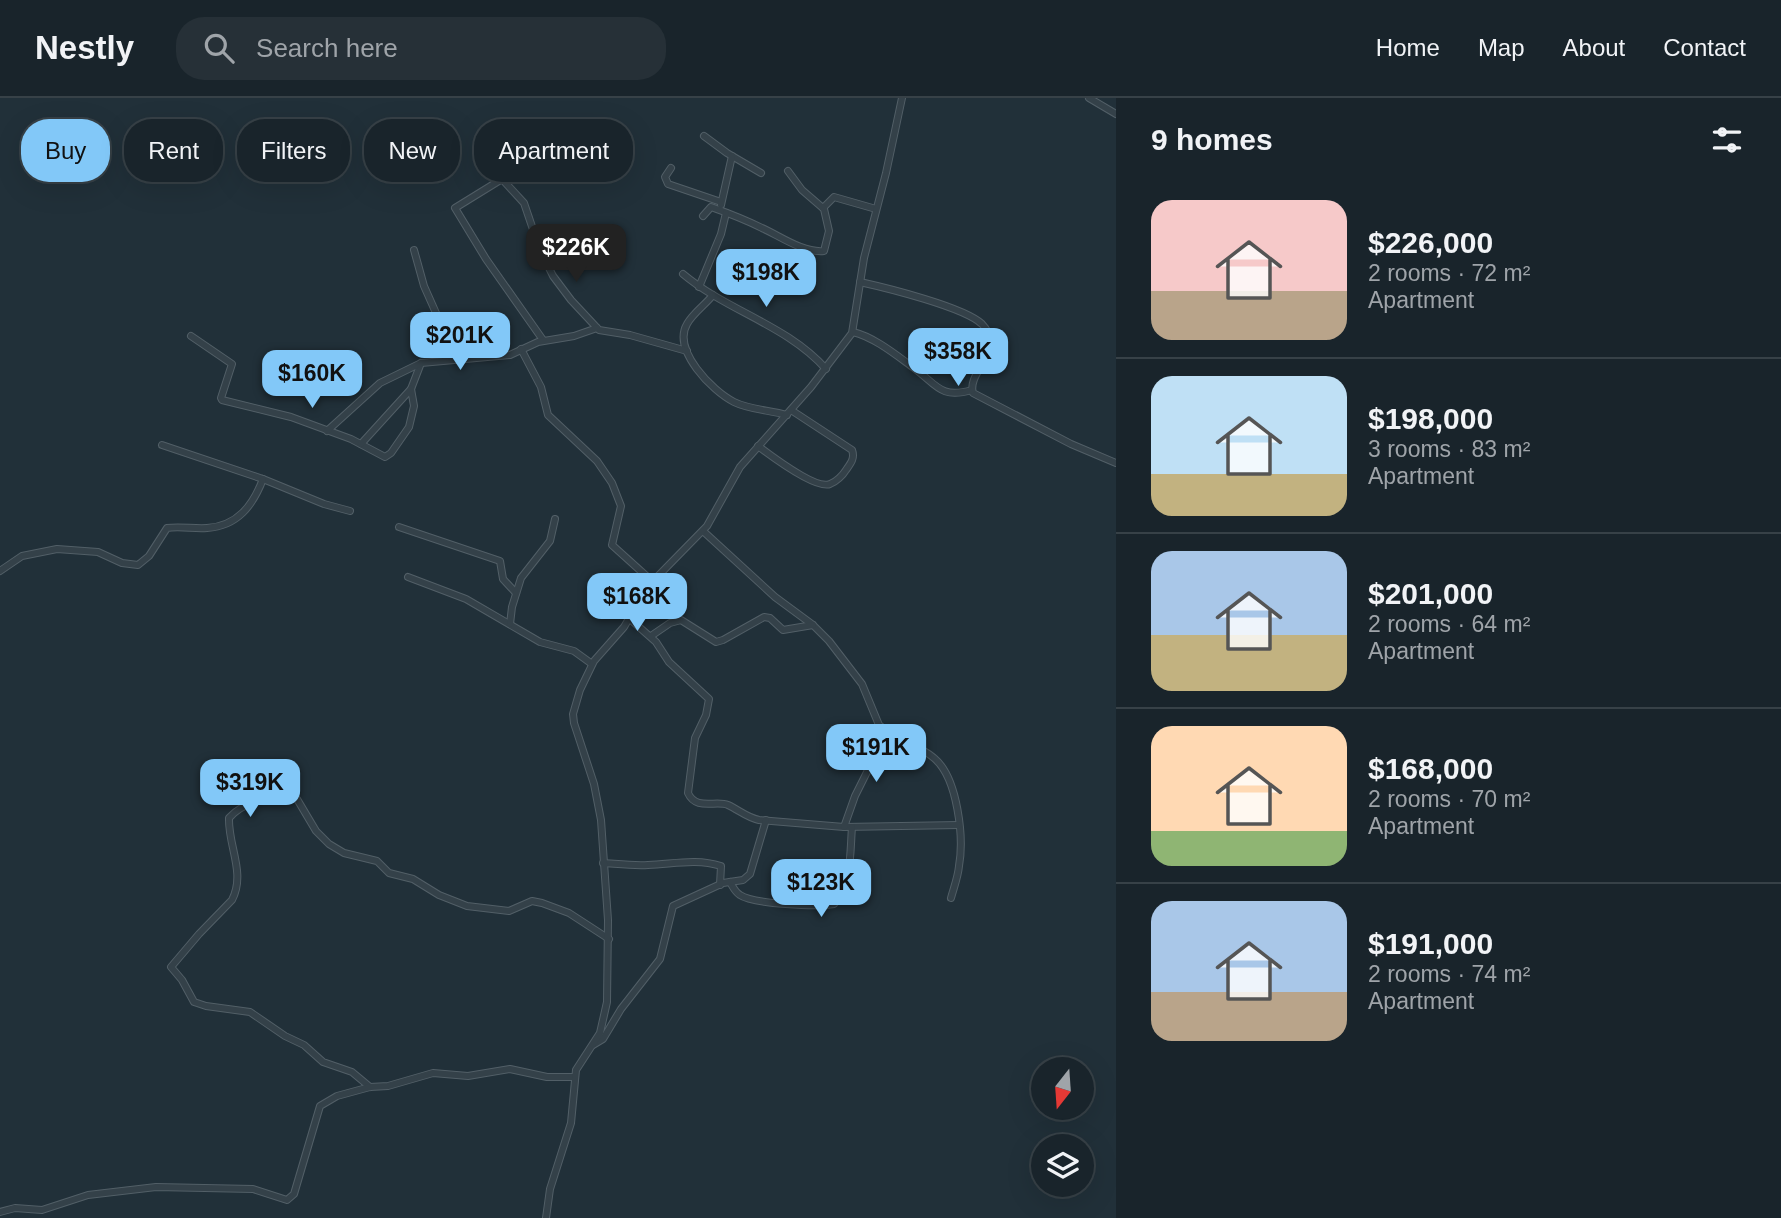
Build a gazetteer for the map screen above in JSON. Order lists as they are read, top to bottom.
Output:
{
  "north": "bottom",
  "page": {
    "header": "Nestly",
    "search": "Search here",
    "nav": [
      "Home",
      "Map",
      "About",
      "Contact"
    ],
    "heading": "9 homes",
    "chip": [
      "Buy",
      "Rent",
      "Filters",
      "New",
      "Apartment"
    ],
    "list": [
      {
        "name": "$226,000",
        "note": "2 rooms · 72 m² · Apartment"
      },
      {
        "name": "$198,000",
        "note": "3 rooms · 83 m² · Apartment"
      },
      {
        "name": "$201,000",
        "note": "2 rooms · 64 m² · Apartment"
      },
      {
        "name": "$168,000",
        "note": "2 rooms · 70 m² · Apartment"
      },
      {
        "name": "$191,000",
        "note": "2 rooms · 74 m² · Apartment"
      }
    ],
    "price": [
      "$226K",
      "$198K",
      "$201K",
      "$358K",
      "$160K",
      "$168K",
      "$191K",
      "$319K",
      "$123K"
    ]
  }
}
